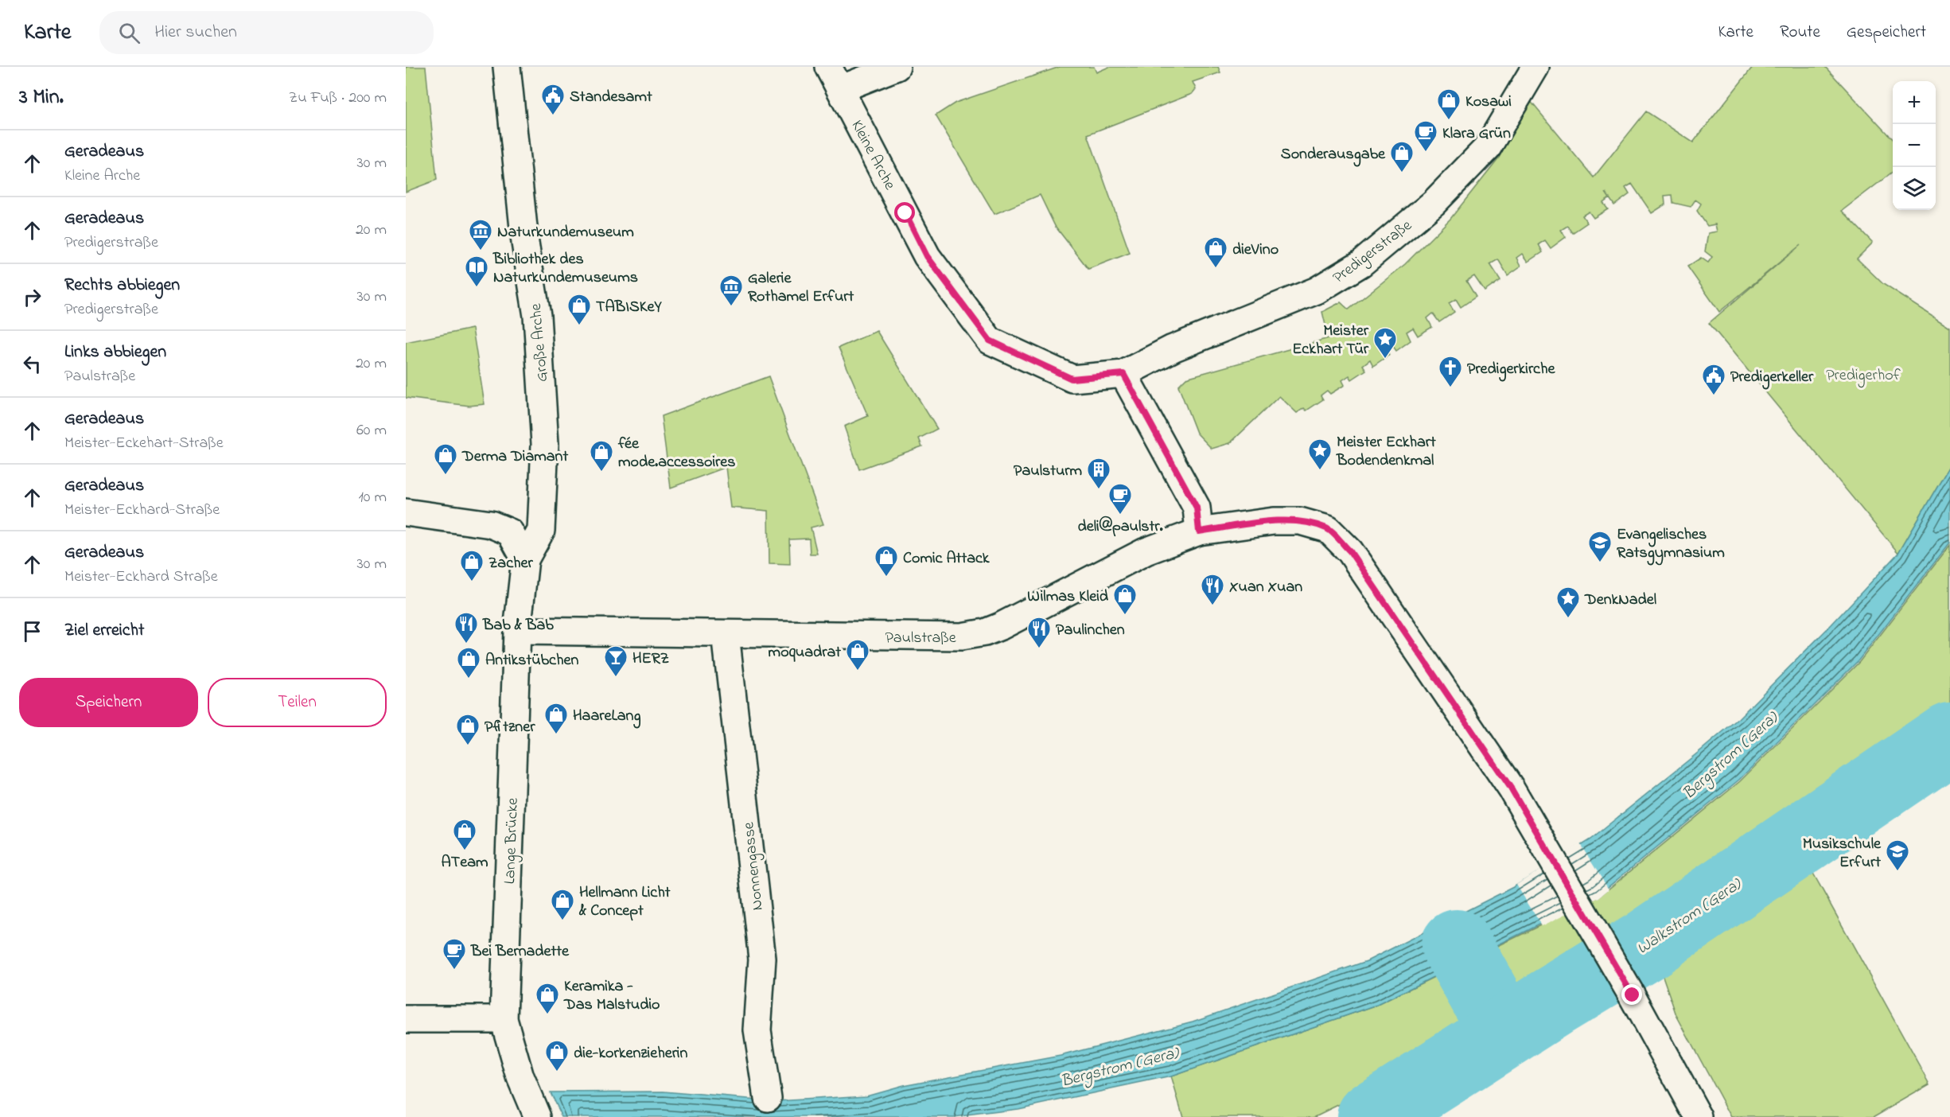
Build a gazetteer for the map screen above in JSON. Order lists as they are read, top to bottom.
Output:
{
  "streets": {
    "street": [
      "Kleine Arche",
      "Predigerstraße",
      "Große Arche",
      "Paulstraße",
      "Lange Brücke",
      "Nonnengasse"
    ]
  },
  "crossings": [
    ["Kleine Arche", "Predigerstraße"],
    ["Große Arche", "Lange Brücke"],
    ["Paulstraße", "Lange Brücke"],
    ["Paulstraße", "Nonnengasse"]
  ],
  "water": ["Bergstrom (Gera)", "Walkstrom (Gera)"],
  "parks": ["Predigerhof"],
  "places": {
    "public building": ["Standesamt", "Predigerkeller"],
    "shop": [
      "Kosawi",
      "Sonderausgabe",
      "dieVino",
      "TABISKeY",
      "fée mode.accessoires",
      "Derma Diamant",
      "Comic Attack",
      "Zacher",
      "Wilmas Kleid",
      "moquadrat",
      "Antikstübchen",
      "HaareLang",
      "Pfitzner",
      "ATeam",
      "Hellmann Licht & Concept",
      "Keramika - Das Malstudio",
      "die-korkenzieherin"
    ],
    "cafe": ["Klara Grün", "deli@paulstr.", "Bei Bernadette"],
    "museum": ["Naturkundemuseum", "Galerie Rothamel Erfurt"],
    "library": ["Bibliothek des Naturkundemuseums"],
    "place": ["Meister Eckhart Tür", "Meister Eckhart Bodendenkmal", "DenkNadel"],
    "church": ["Predigerkirche"],
    "building": ["Paulsturm"],
    "school or university": ["Evangelisches Ratsgymnasium", "Musikschule Erfurt"],
    "restaurant": ["Xuan Xuan", "Bab & Bab", "Paulinchen"],
    "bar": ["HERZ"]
  },
  "page": {
    "header": "Karte",
    "search": "Hier suchen",
    "nav": ["Karte", "Route", "Gespeichert"],
    "heading": ["3 Min.", "Zu Fuß · 200 m"],
    "map_buttons": ["+", "−"],
    "list": [
      ["Geradeaus", "Kleine Arche", "30 m"],
      ["Geradeaus", "Predigerstraße", "20 m"],
      ["Rechts abbiegen", "Predigerstraße", "30 m"],
      ["Links abbiegen", "Paulstraße", "20 m"],
      ["Geradeaus", "Meister-Eckehart-Straße", "60 m"],
      ["Geradeaus", "Meister-Eckhard-Straße", "10 m"],
      ["Geradeaus", "Meister-Eckhard Straße", "30 m"],
      "Ziel erreicht"
    ],
    "buttons": ["Speichern", "Teilen"]
  }
}
